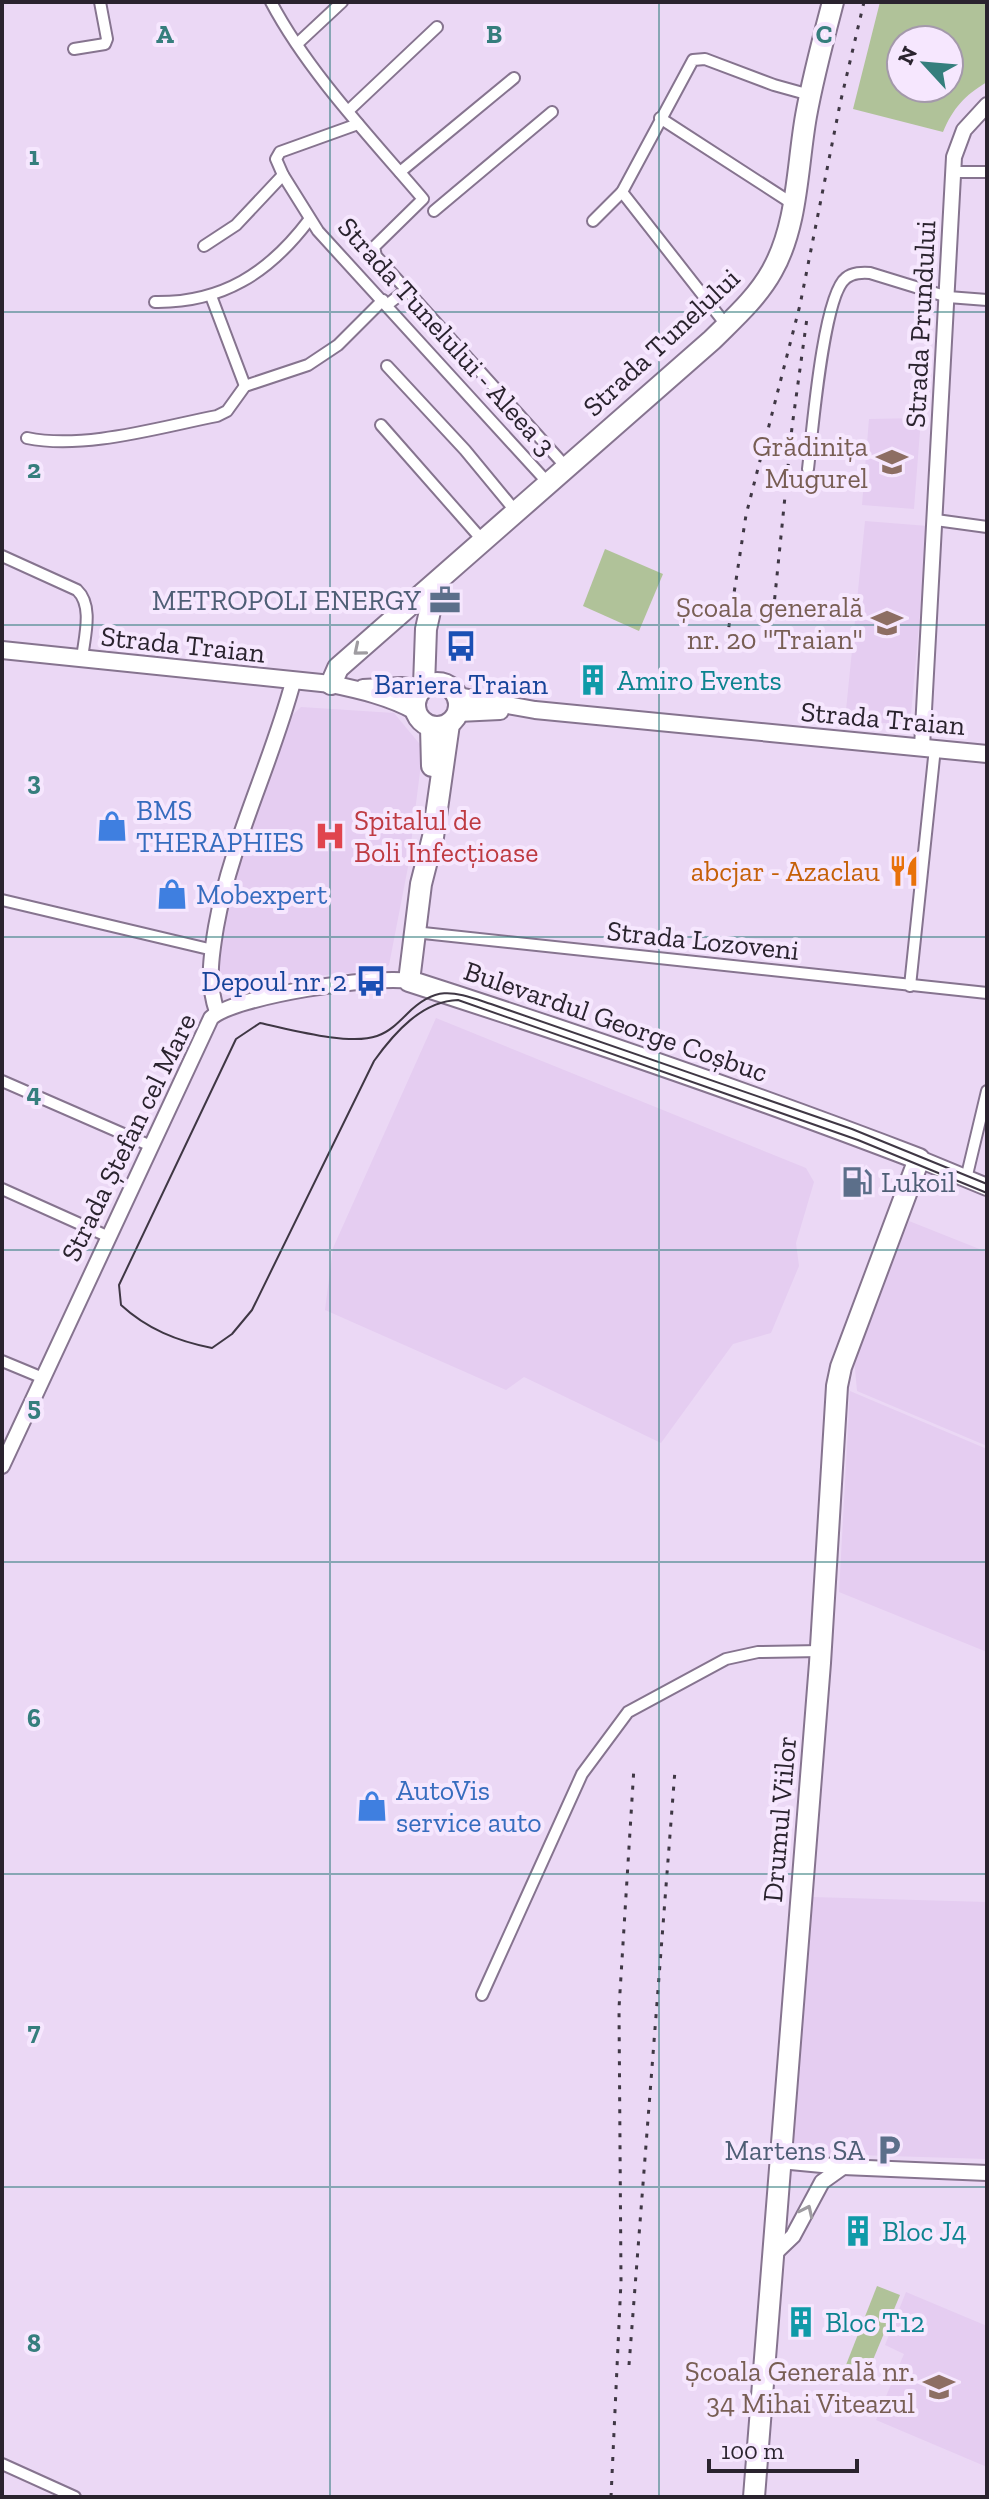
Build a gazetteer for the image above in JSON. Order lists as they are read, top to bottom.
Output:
{
  "streets": {
    "highway": ["Strada Tunelului", "Bulevardul George Coșbuc", "Drumul Viilor"],
    "main road": ["Strada Traian"],
    "street": [
      "Strada Prundului",
      "Strada Tunelului - Aleea 3",
      "Strada Lozoveni",
      "Strada Ștefan cel Mare"
    ]
  },
  "crossings": [
    ["Strada Prundului", "Strada Traian"],
    ["Strada Prundului", "Strada Lozoveni"],
    ["Strada Tunelului - Aleea 3", "Strada Tunelului"],
    ["Strada Tunelului", "Strada Traian"],
    ["Strada Traian", "Strada Ștefan cel Mare"],
    ["Bulevardul George Coșbuc", "Strada Ștefan cel Mare"],
    ["Bulevardul George Coșbuc", "Drumul Viilor"]
  ],
  "places": {
    "school or university": ["Grădinița Mugurel", "Școala generală nr. 20 \"Traian\"", "Școala Generală nr. 34 Mihai Viteazul"],
    "office": ["METROPOLI ENERGY"],
    "bus stop": ["Bariera Traian", "Depoul nr. 2"],
    "building": ["Amiro Events", "Bloc J4", "Bloc T12"],
    "shop": ["BMS THERAPHIES", "Mobexpert", "AutoVis service auto"],
    "hospital": ["Spitalul de Boli Infecțioase"],
    "restaurant": ["abcjar - Azaclau"],
    "fuel station": ["Lukoil"],
    "parking": ["Martens SA"]
  },
  "scale_bar": "100 m",
  "north": "top left",
  "grid": {
    "columns": ["A", "B", "C"],
    "rows": [
      "1",
      "2",
      "3",
      "4",
      "5",
      "6",
      "7",
      "8"
    ]
  }
}
